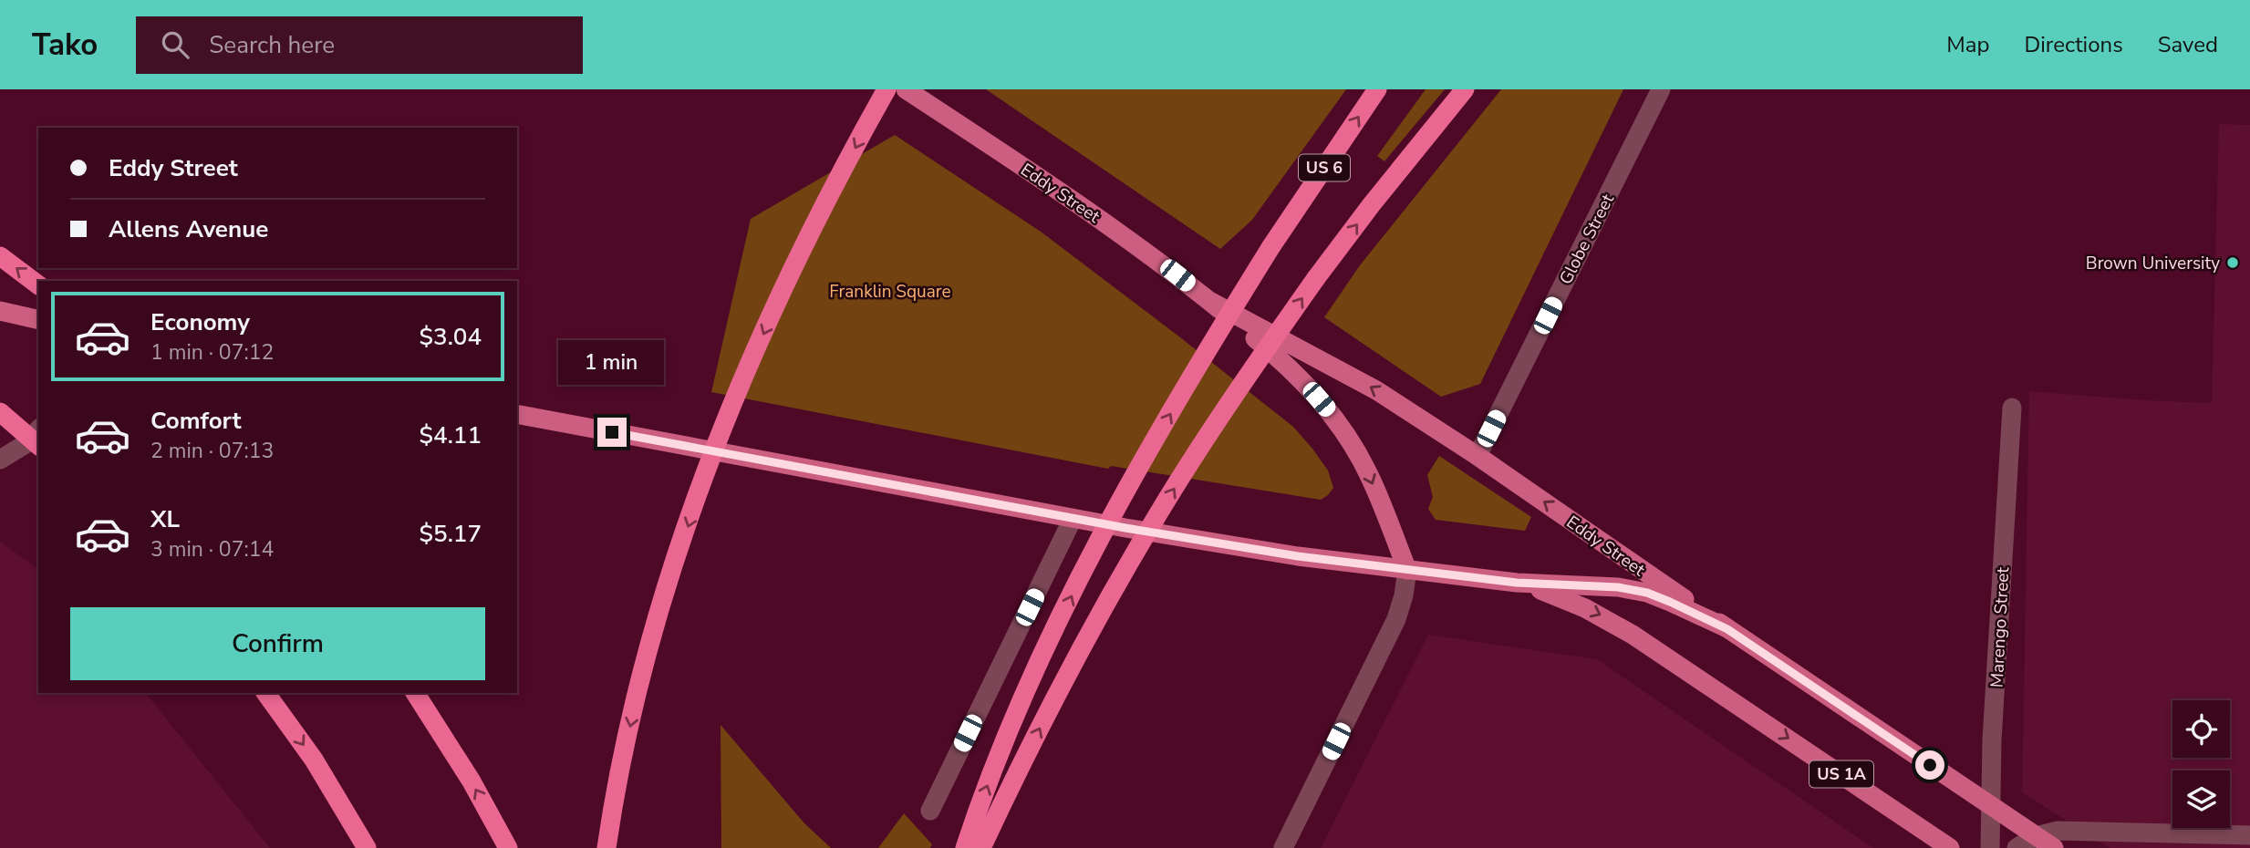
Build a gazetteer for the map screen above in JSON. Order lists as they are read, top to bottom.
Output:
{
  "streets": {
    "highway": ["US 6"],
    "main road": ["Eddy Street", "US 1A"],
    "street": ["Globe Street", "Marengo Street"]
  },
  "crossings": [
    ["Eddy Street", "Globe Street"],
    ["Eddy Street", "Marengo Street"],
    ["Eddy Street", "US 1A"]
  ],
  "parks": ["Franklin Square"],
  "places": ["Brown University"],
  "page": {
    "header": "Tako",
    "search": "Search here",
    "nav": ["Map", "Directions", "Saved"],
    "banner": ["Eddy Street", "Allens Avenue"],
    "list": [
      {
        "name": "Economy",
        "note": "1 min · 07:12",
        "value": "$3.04"
      },
      {
        "name": "Comfort",
        "note": "2 min · 07:13",
        "value": "$4.11"
      },
      {
        "name": "XL",
        "note": "3 min · 07:14",
        "value": "$5.17"
      }
    ],
    "bubble": "1 min",
    "buttons": "Confirm"
  }
}
